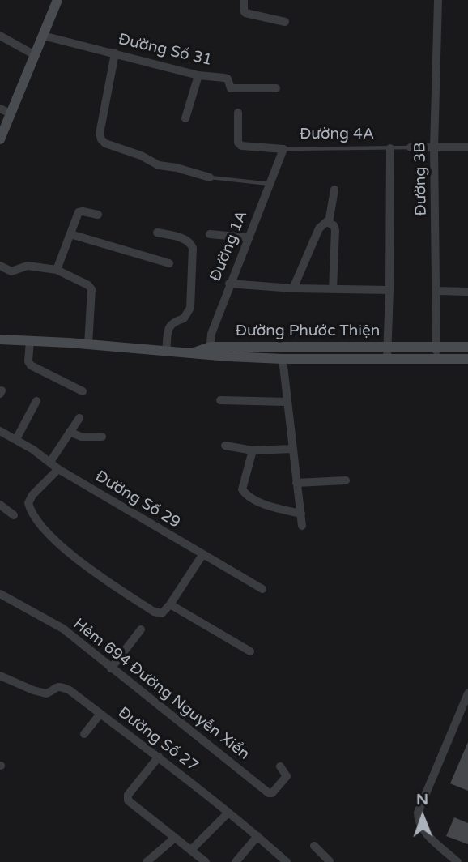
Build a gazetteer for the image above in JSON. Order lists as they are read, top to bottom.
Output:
{
  "streets": {
    "street": [
      "Đường Số 31",
      "Đường 4A",
      "Đường 3B",
      "Đường 1A",
      "Đường Phước Thiện",
      "Đường Số 29",
      "Hẻm 694 Đường Nguyễn Xiển",
      "Đường Số 27"
    ]
  },
  "crossings": [
    ["Đường 4A", "Đường 3B"],
    ["Đường 4A", "Đường 1A"],
    ["Đường 1A", "Đường Phước Thiện"]
  ],
  "north": "top"
}
